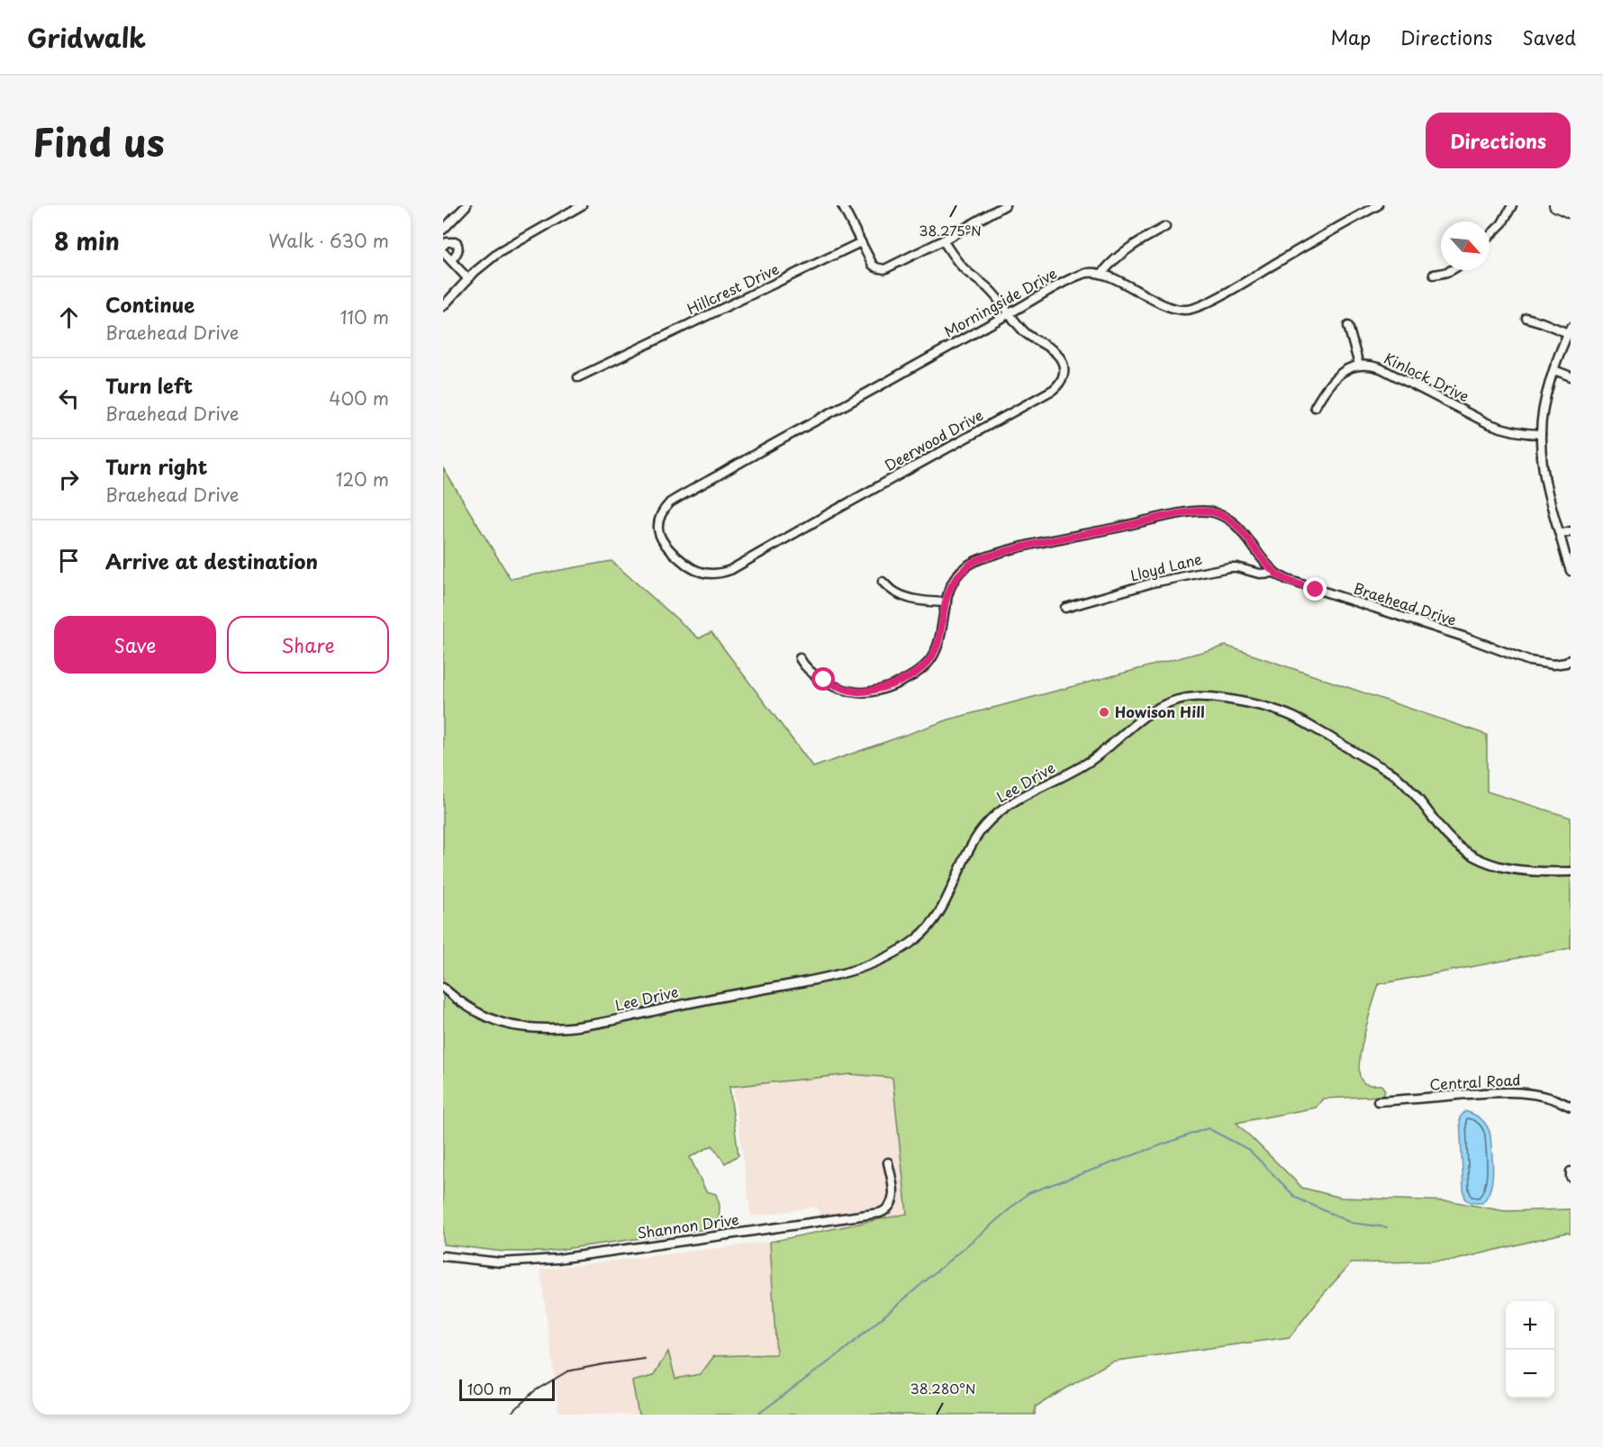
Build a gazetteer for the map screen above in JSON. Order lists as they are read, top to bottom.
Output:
{
  "streets": {
    "street": [
      "Hillcrest Drive",
      "Morningside Drive",
      "Kinlock Drive",
      "Deerwood Drive",
      "Lloyd Lane",
      "Braehead Drive",
      "Lee Drive",
      "Central Road",
      "Shannon Drive"
    ]
  },
  "crossings": [
    ["Morningside Drive", "Deerwood Drive"],
    ["Lloyd Lane", "Braehead Drive"]
  ],
  "places": ["Howison Hill"],
  "scale_bar": "100 m",
  "north": "bottom right",
  "page": {
    "header": "Gridwalk",
    "nav": ["Map", "Directions", "Saved"],
    "title": "Find us",
    "buttons": [
      "Directions",
      ["Save", "Share"]
    ],
    "heading": ["8 min", "Walk · 630 m"],
    "list": [
      ["Continue", "Braehead Drive", "110 m"],
      ["Turn left", "Braehead Drive", "400 m"],
      ["Turn right", "Braehead Drive", "120 m"],
      "Arrive at destination"
    ],
    "map_buttons": ["+", "−"],
    "scale": "100 m"
  },
  "coordinates": ["38.275°N", "38.280°N"]
}
